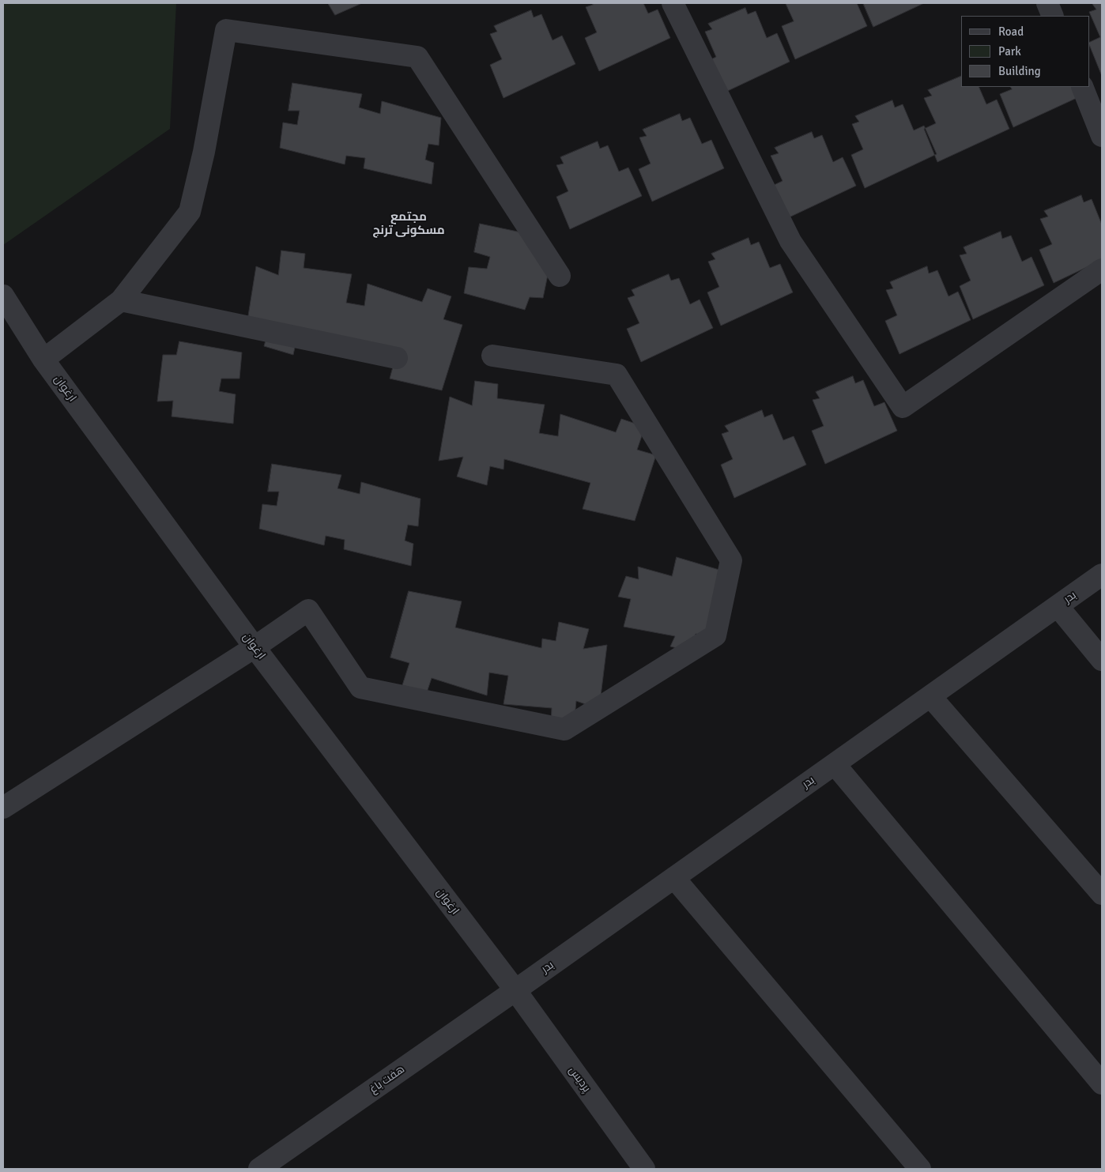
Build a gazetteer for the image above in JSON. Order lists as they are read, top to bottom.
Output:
{
  "streets": {
    "street": [
      "ارغوان",
      "بدر",
      "هفت باغ",
      "پردیس"
    ]
  },
  "crossings": [
    ["ارغوان", "بدر"],
    ["ارغوان", "هفت باغ"],
    ["ارغوان", "پردیس"],
    ["بدر", "هفت باغ"],
    ["بدر", "پردیس"],
    ["هفت باغ", "پردیس"]
  ],
  "districts": ["مجتمع مسکونی ترنج"],
  "legend": ["Road", "Park", "Building"]
}
